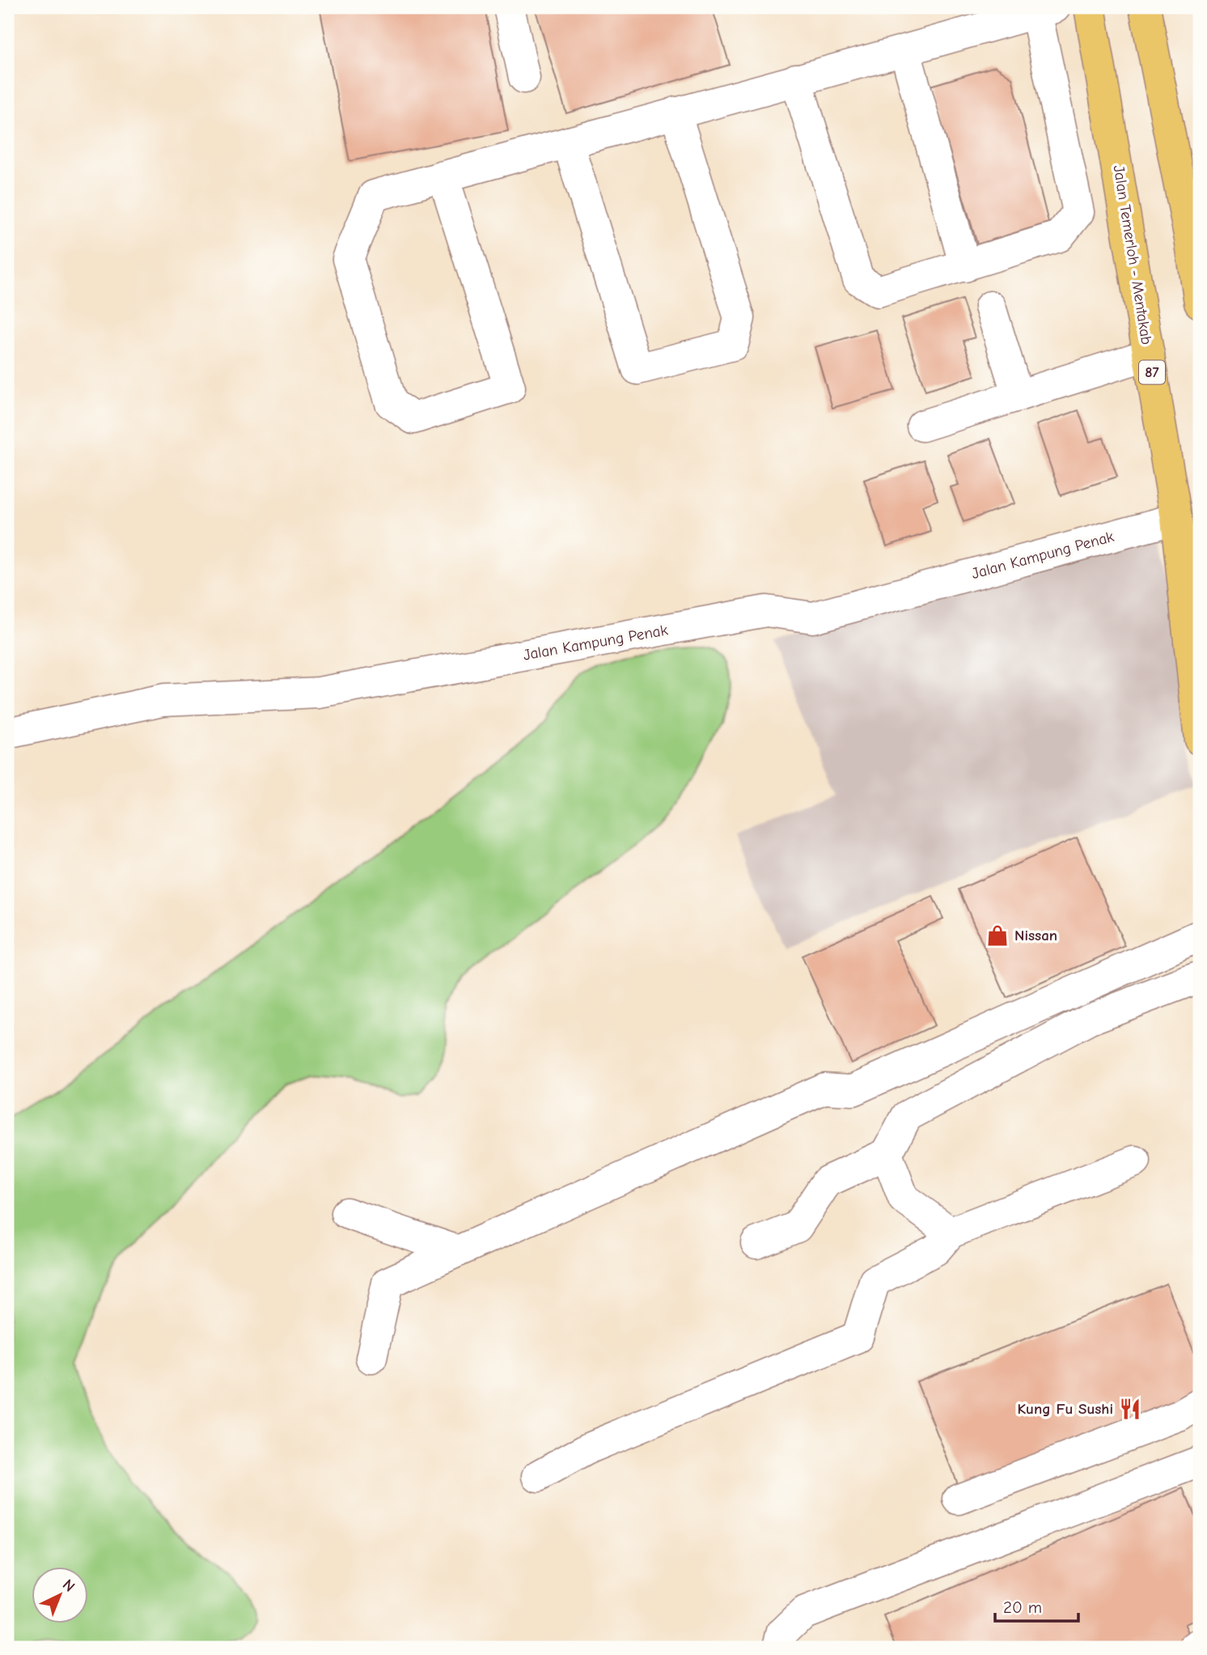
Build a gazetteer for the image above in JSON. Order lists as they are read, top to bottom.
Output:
{
  "streets": {
    "main road": ["Jalan Temerloh - Mentakab", "87"],
    "street": ["Jalan Kampung Penak"]
  },
  "crossings": [
    ["Jalan Temerloh - Mentakab", "Jalan Kampung Penak"]
  ],
  "places": {
    "shop": ["Nissan"],
    "restaurant": ["Kung Fu Sushi"]
  },
  "scale_bar": "20 m",
  "north": "top right"
}
